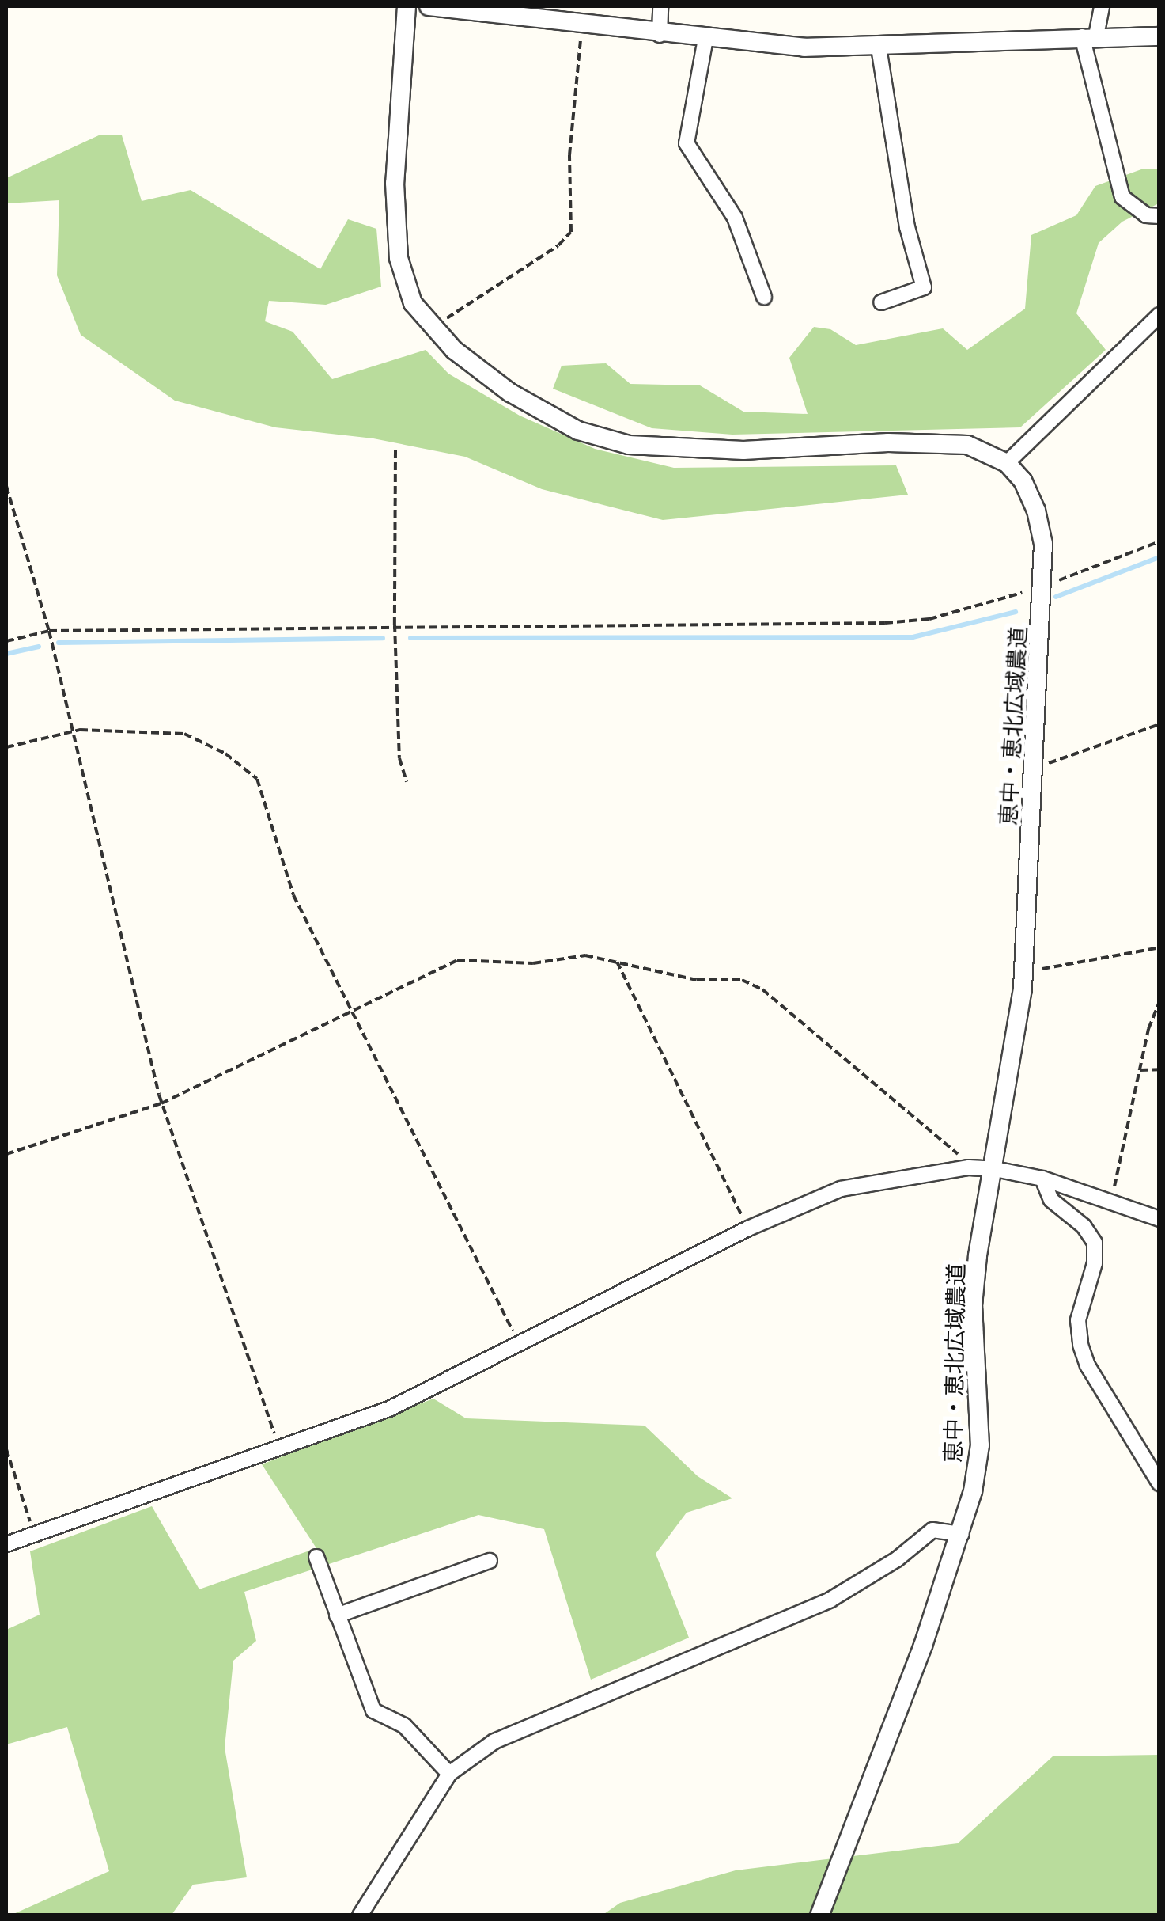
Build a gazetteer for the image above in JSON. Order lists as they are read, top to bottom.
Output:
{
  "streets": {
    "street": ["恵中・恵北広域農道"]
  }
}
